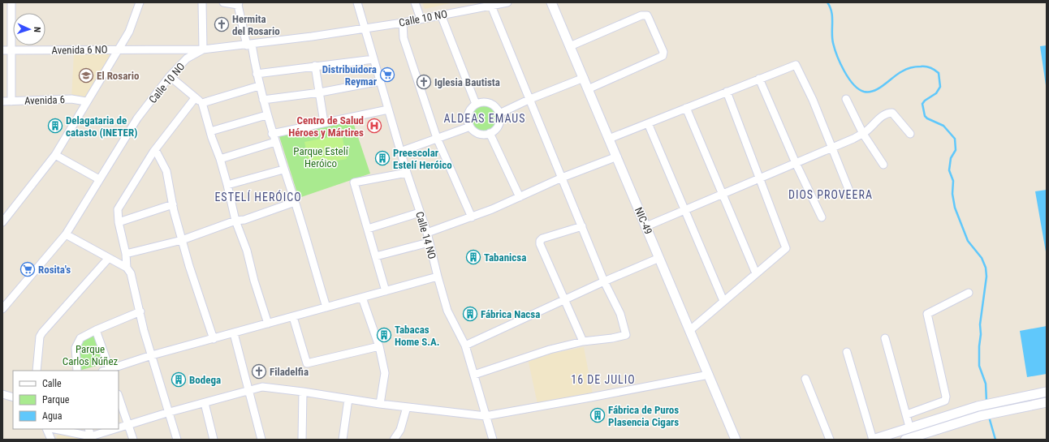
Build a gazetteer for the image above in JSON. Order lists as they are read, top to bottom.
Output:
{
  "streets": {
    "street": [
      "Calle 10 NO",
      "Avenida 6 NO",
      "Avenida 6",
      "NIC-49",
      "Calle 14 NO"
    ]
  },
  "crossings": [
    ["Calle 10 NO", "Avenida 6 NO"],
    ["Calle 10 NO", "Calle 14 NO"]
  ],
  "districts": [
    "ALDEAS EMAUS",
    "DIOS PROVEERA",
    "ESTELÍ HERÓICO",
    "16 DE JULIO"
  ],
  "parks": ["Parque Estelí Heróico", "Parque Carlos Núñez"],
  "places": {
    "church": ["Hermita del Rosario", "Iglesia Bautista", "Filadelfia"],
    "supermarket": ["Distribuidora Reymar", "Rosita's"],
    "school or university": ["El Rosario"],
    "building": [
      "Delagataria de catasto (INETER)",
      "Preescolar Estelí Heróico",
      "Tabanicsa",
      "Fábrica Nacsa",
      "Tabacas Home S.A.",
      "Bodega",
      "Fábrica de Puros Plasencia Cigars"
    ],
    "hospital": ["Centro de Salud Héroes y Mártires"]
  },
  "legend": ["Calle", "Parque", "Agua"],
  "north": "right"
}
